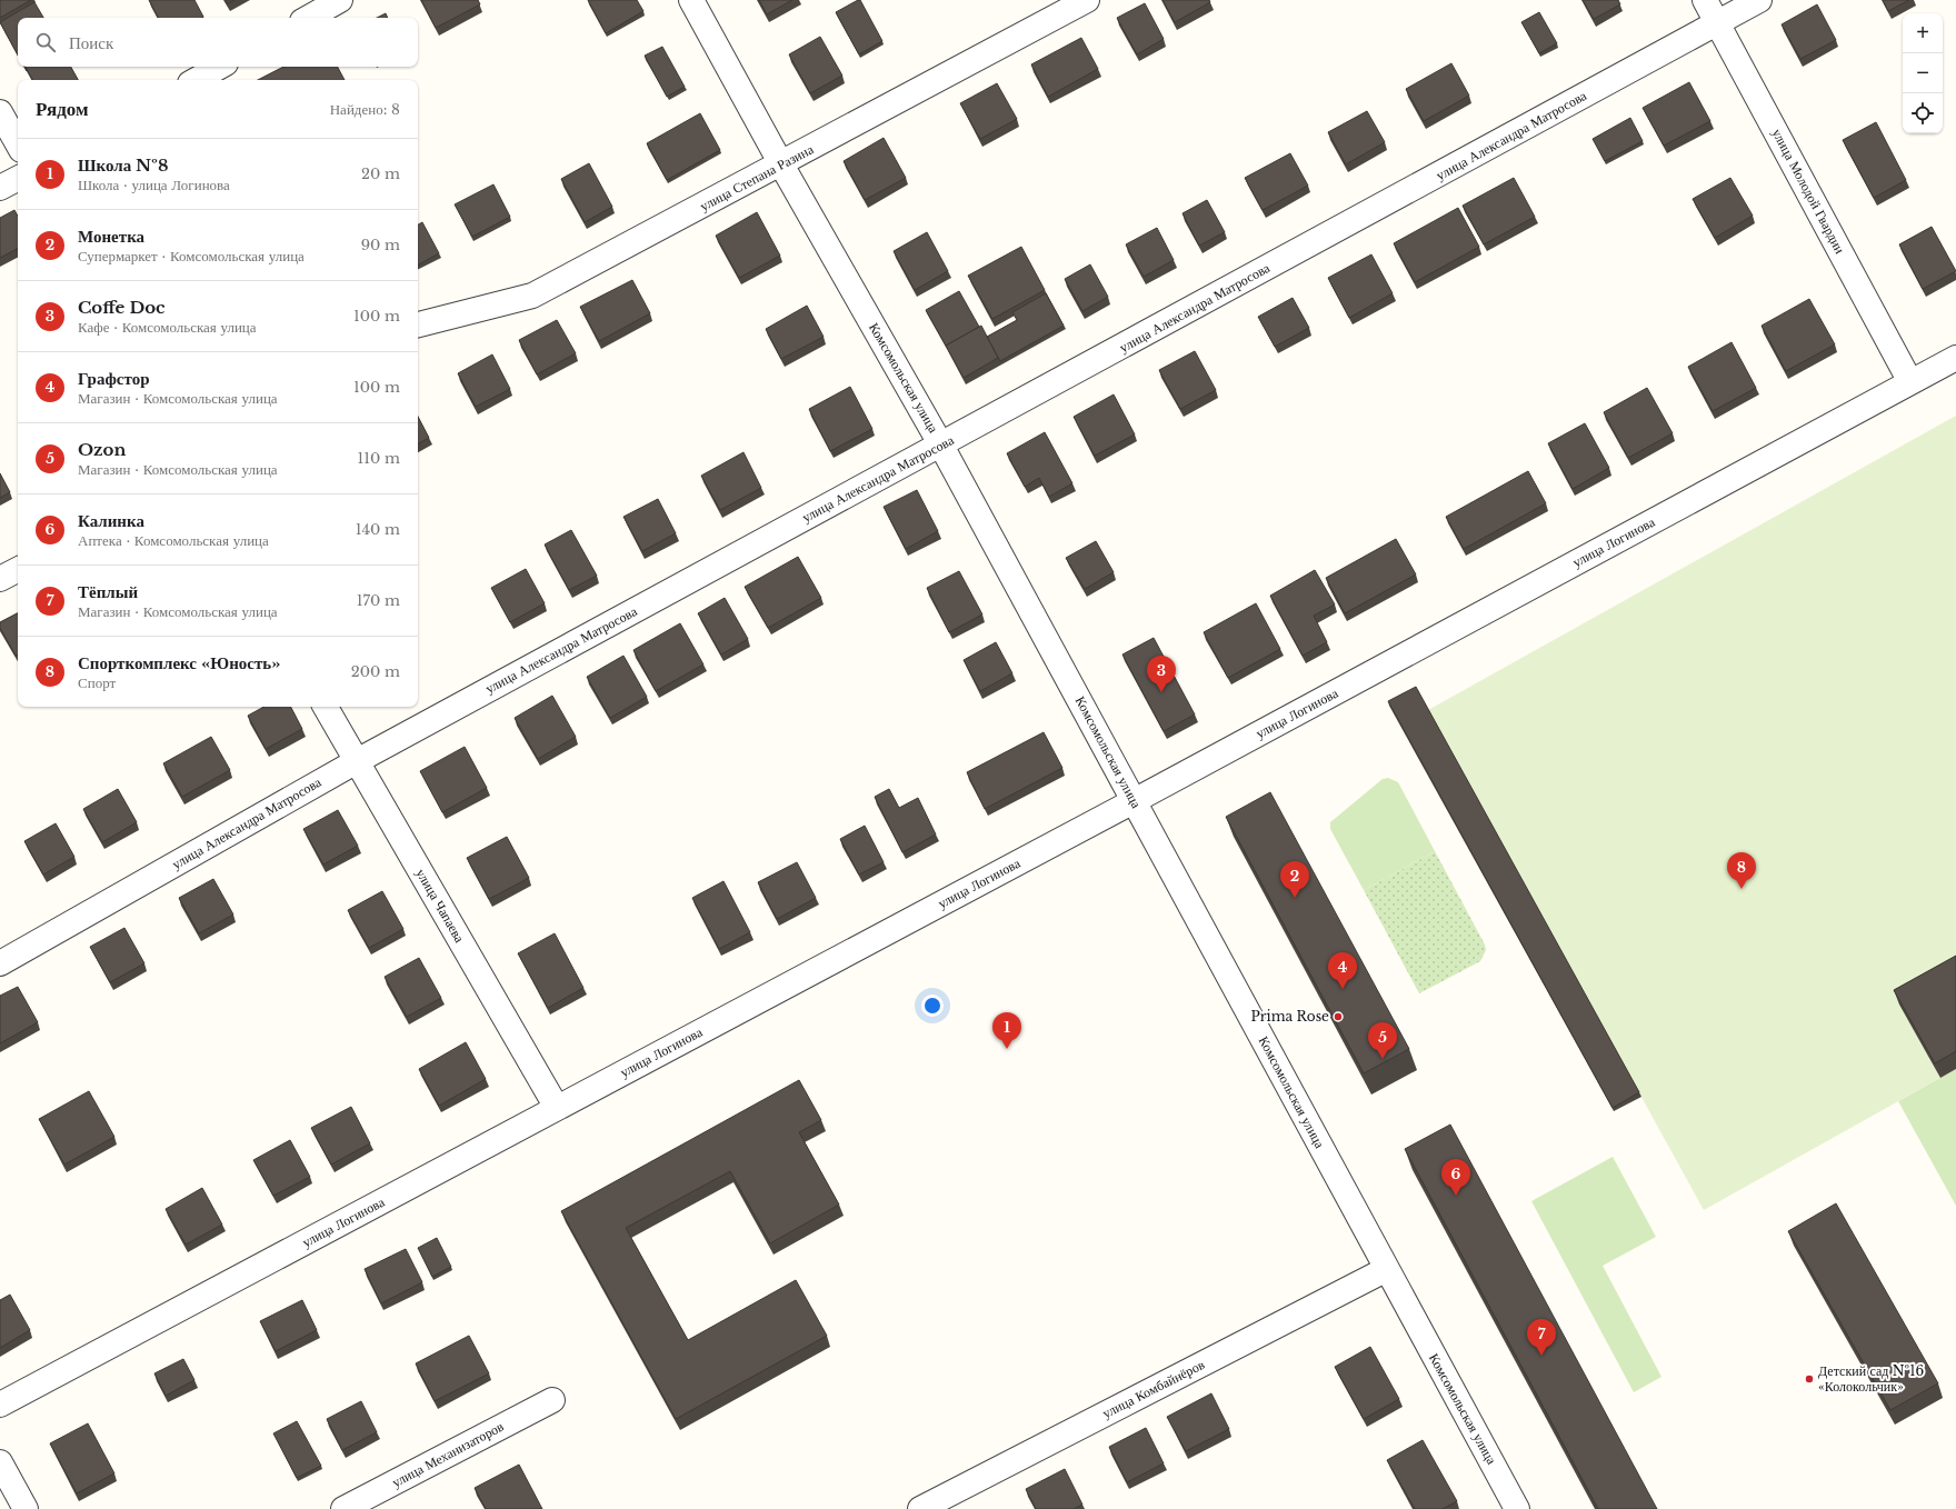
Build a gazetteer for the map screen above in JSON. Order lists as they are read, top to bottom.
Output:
{
  "streets": {
    "street": [
      "улица Александра Матросова",
      "улица Степана Разина",
      "улица Молодой Гвардии",
      "Комсомольская улица",
      "улица Логинова",
      "улица Чапаева",
      "улица Комбайнёров",
      "улица Механизаторов"
    ]
  },
  "crossings": [
    ["улица Александра Матросова", "улица Молодой Гвардии"],
    ["улица Александра Матросова", "Комсомольская улица"],
    ["улица Александра Матросова", "улица Чапаева"],
    ["улица Степана Разина", "Комсомольская улица"],
    ["улица Молодой Гвардии", "улица Логинова"],
    ["Комсомольская улица", "улица Логинова"],
    ["Комсомольская улица", "улица Комбайнёров"],
    ["улица Логинова", "улица Чапаева"]
  ],
  "places": ["Prima Rose", "Детский сад №16 «Колокольчик»"],
  "page": {
    "map_buttons": ["+", "−"],
    "search": "Поиск",
    "heading": ["Рядом", "Найдено: 8"],
    "list": [
      {
        "mark": "1",
        "name": "Школа №8",
        "note": "Школа · улица Логинова",
        "value": "20 m"
      },
      {
        "mark": "2",
        "name": "Монетка",
        "note": "Супермаркет · Комсомольская улица",
        "value": "90 m"
      },
      {
        "mark": "3",
        "name": "Coffe Doc",
        "note": "Кафе · Комсомольская улица",
        "value": "100 m"
      },
      {
        "mark": "4",
        "name": "Графстор",
        "note": "Магазин · Комсомольская улица",
        "value": "100 m"
      },
      {
        "mark": "5",
        "name": "Ozon",
        "note": "Магазин · Комсомольская улица",
        "value": "110 m"
      },
      {
        "mark": "6",
        "name": "Калинка",
        "note": "Аптека · Комсомольская улица",
        "value": "140 m"
      },
      {
        "mark": "7",
        "name": "Тёплый",
        "note": "Магазин · Комсомольская улица",
        "value": "170 m"
      },
      {
        "mark": "8",
        "name": "Спорткомплекс «Юность»",
        "note": "Спорт",
        "value": "200 m"
      }
    ],
    "pins": [
      "3",
      "8",
      "2",
      "4",
      "1",
      "5",
      "6",
      "7"
    ]
  }
}
